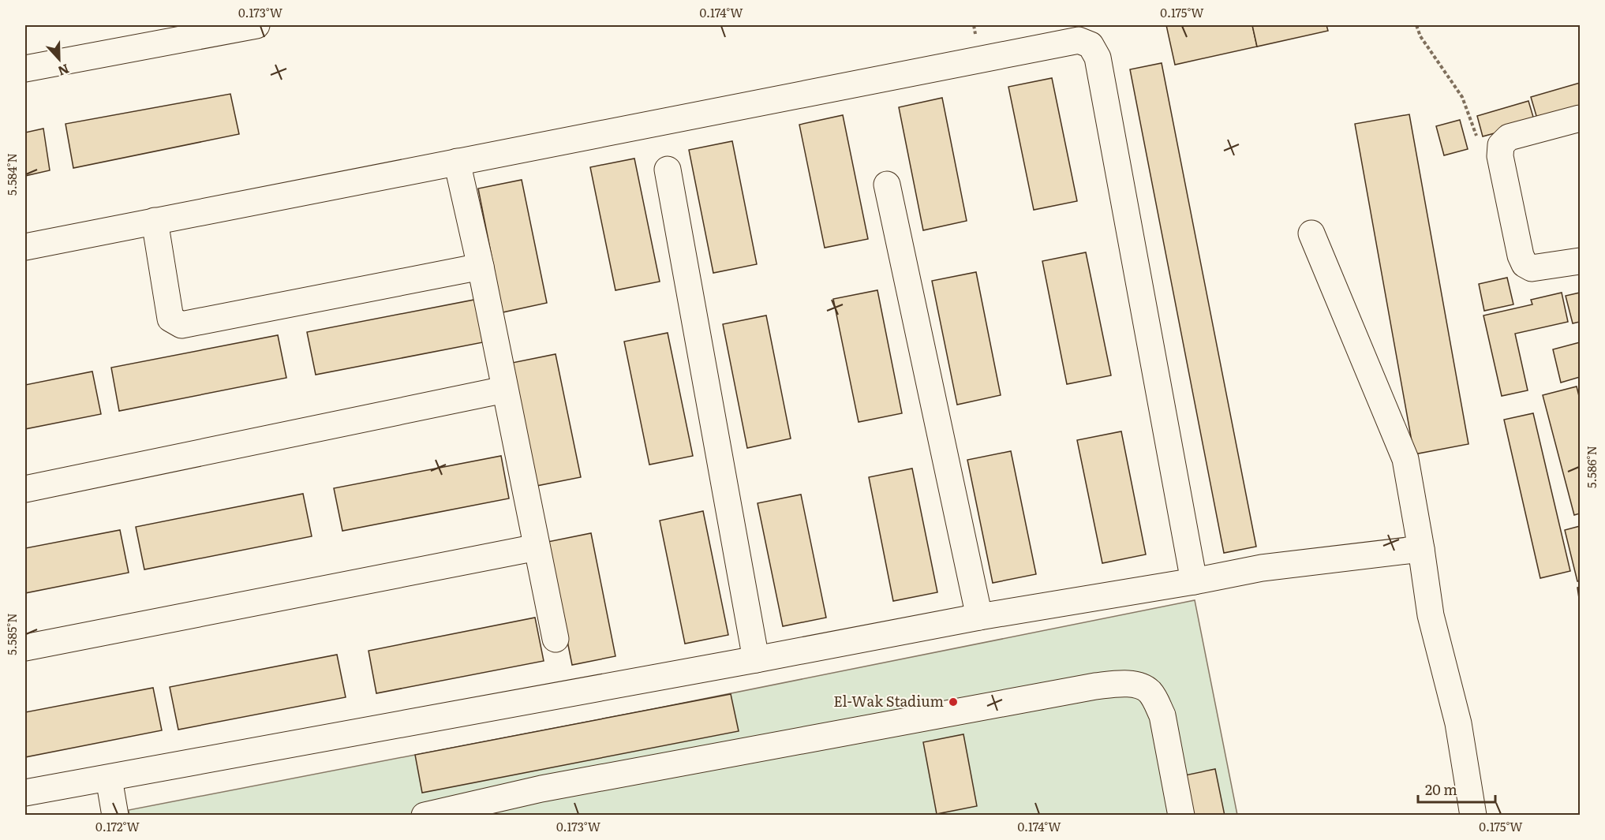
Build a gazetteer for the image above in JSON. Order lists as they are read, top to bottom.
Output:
{
  "places": ["El-Wak Stadium"],
  "scale_bar": "20 m",
  "north": "bottom",
  "coordinates": [
    "0.173°W",
    "0.174°W",
    "0.175°W",
    "5.584°N",
    "5.586°N",
    "5.585°N",
    "0.172°W"
  ]
}
